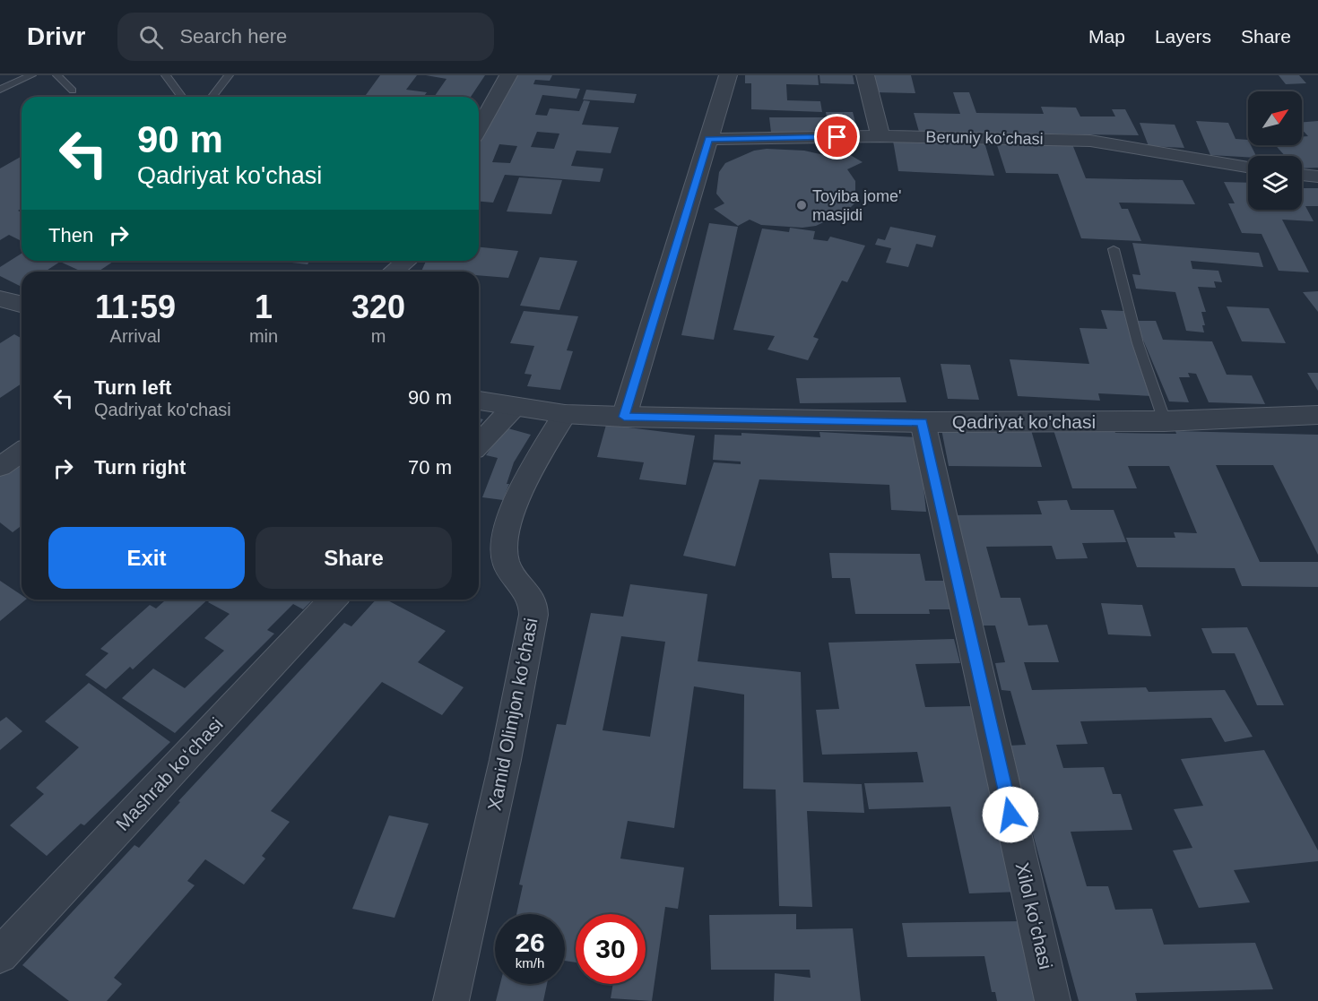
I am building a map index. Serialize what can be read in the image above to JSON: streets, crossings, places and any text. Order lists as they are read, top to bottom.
{
  "streets": {
    "street": [
      "Beruniy koʻchasi",
      "Qadriyat ko'chasi",
      "Xamid Olimjon koʻchasi",
      "Mashrab koʻchasi",
      "Xilol koʻchasi"
    ]
  },
  "crossings": [
    ["Qadriyat ko'chasi", "Xamid Olimjon koʻchasi"],
    ["Qadriyat ko'chasi", "Xilol koʻchasi"]
  ],
  "places": ["Toyiba jome' masjidi"],
  "north": "top right",
  "page": {
    "header": "Drivr",
    "search": "Search here",
    "nav": ["Map", "Layers", "Share"],
    "turn": ["90 m", "Qadriyat ko'chasi"],
    "then": "Then",
    "eta": [
      "11:59",
      "Arrival",
      "1",
      "min",
      "320",
      "m"
    ],
    "list": [
      {
        "name": "Turn left",
        "note": "Qadriyat ko'chasi",
        "value": "90 m"
      },
      {
        "name": "Turn right",
        "value": "70 m"
      }
    ],
    "buttons": ["Exit", "Share"],
    "speed": "26 km/h",
    "limit": "30"
  }
}
